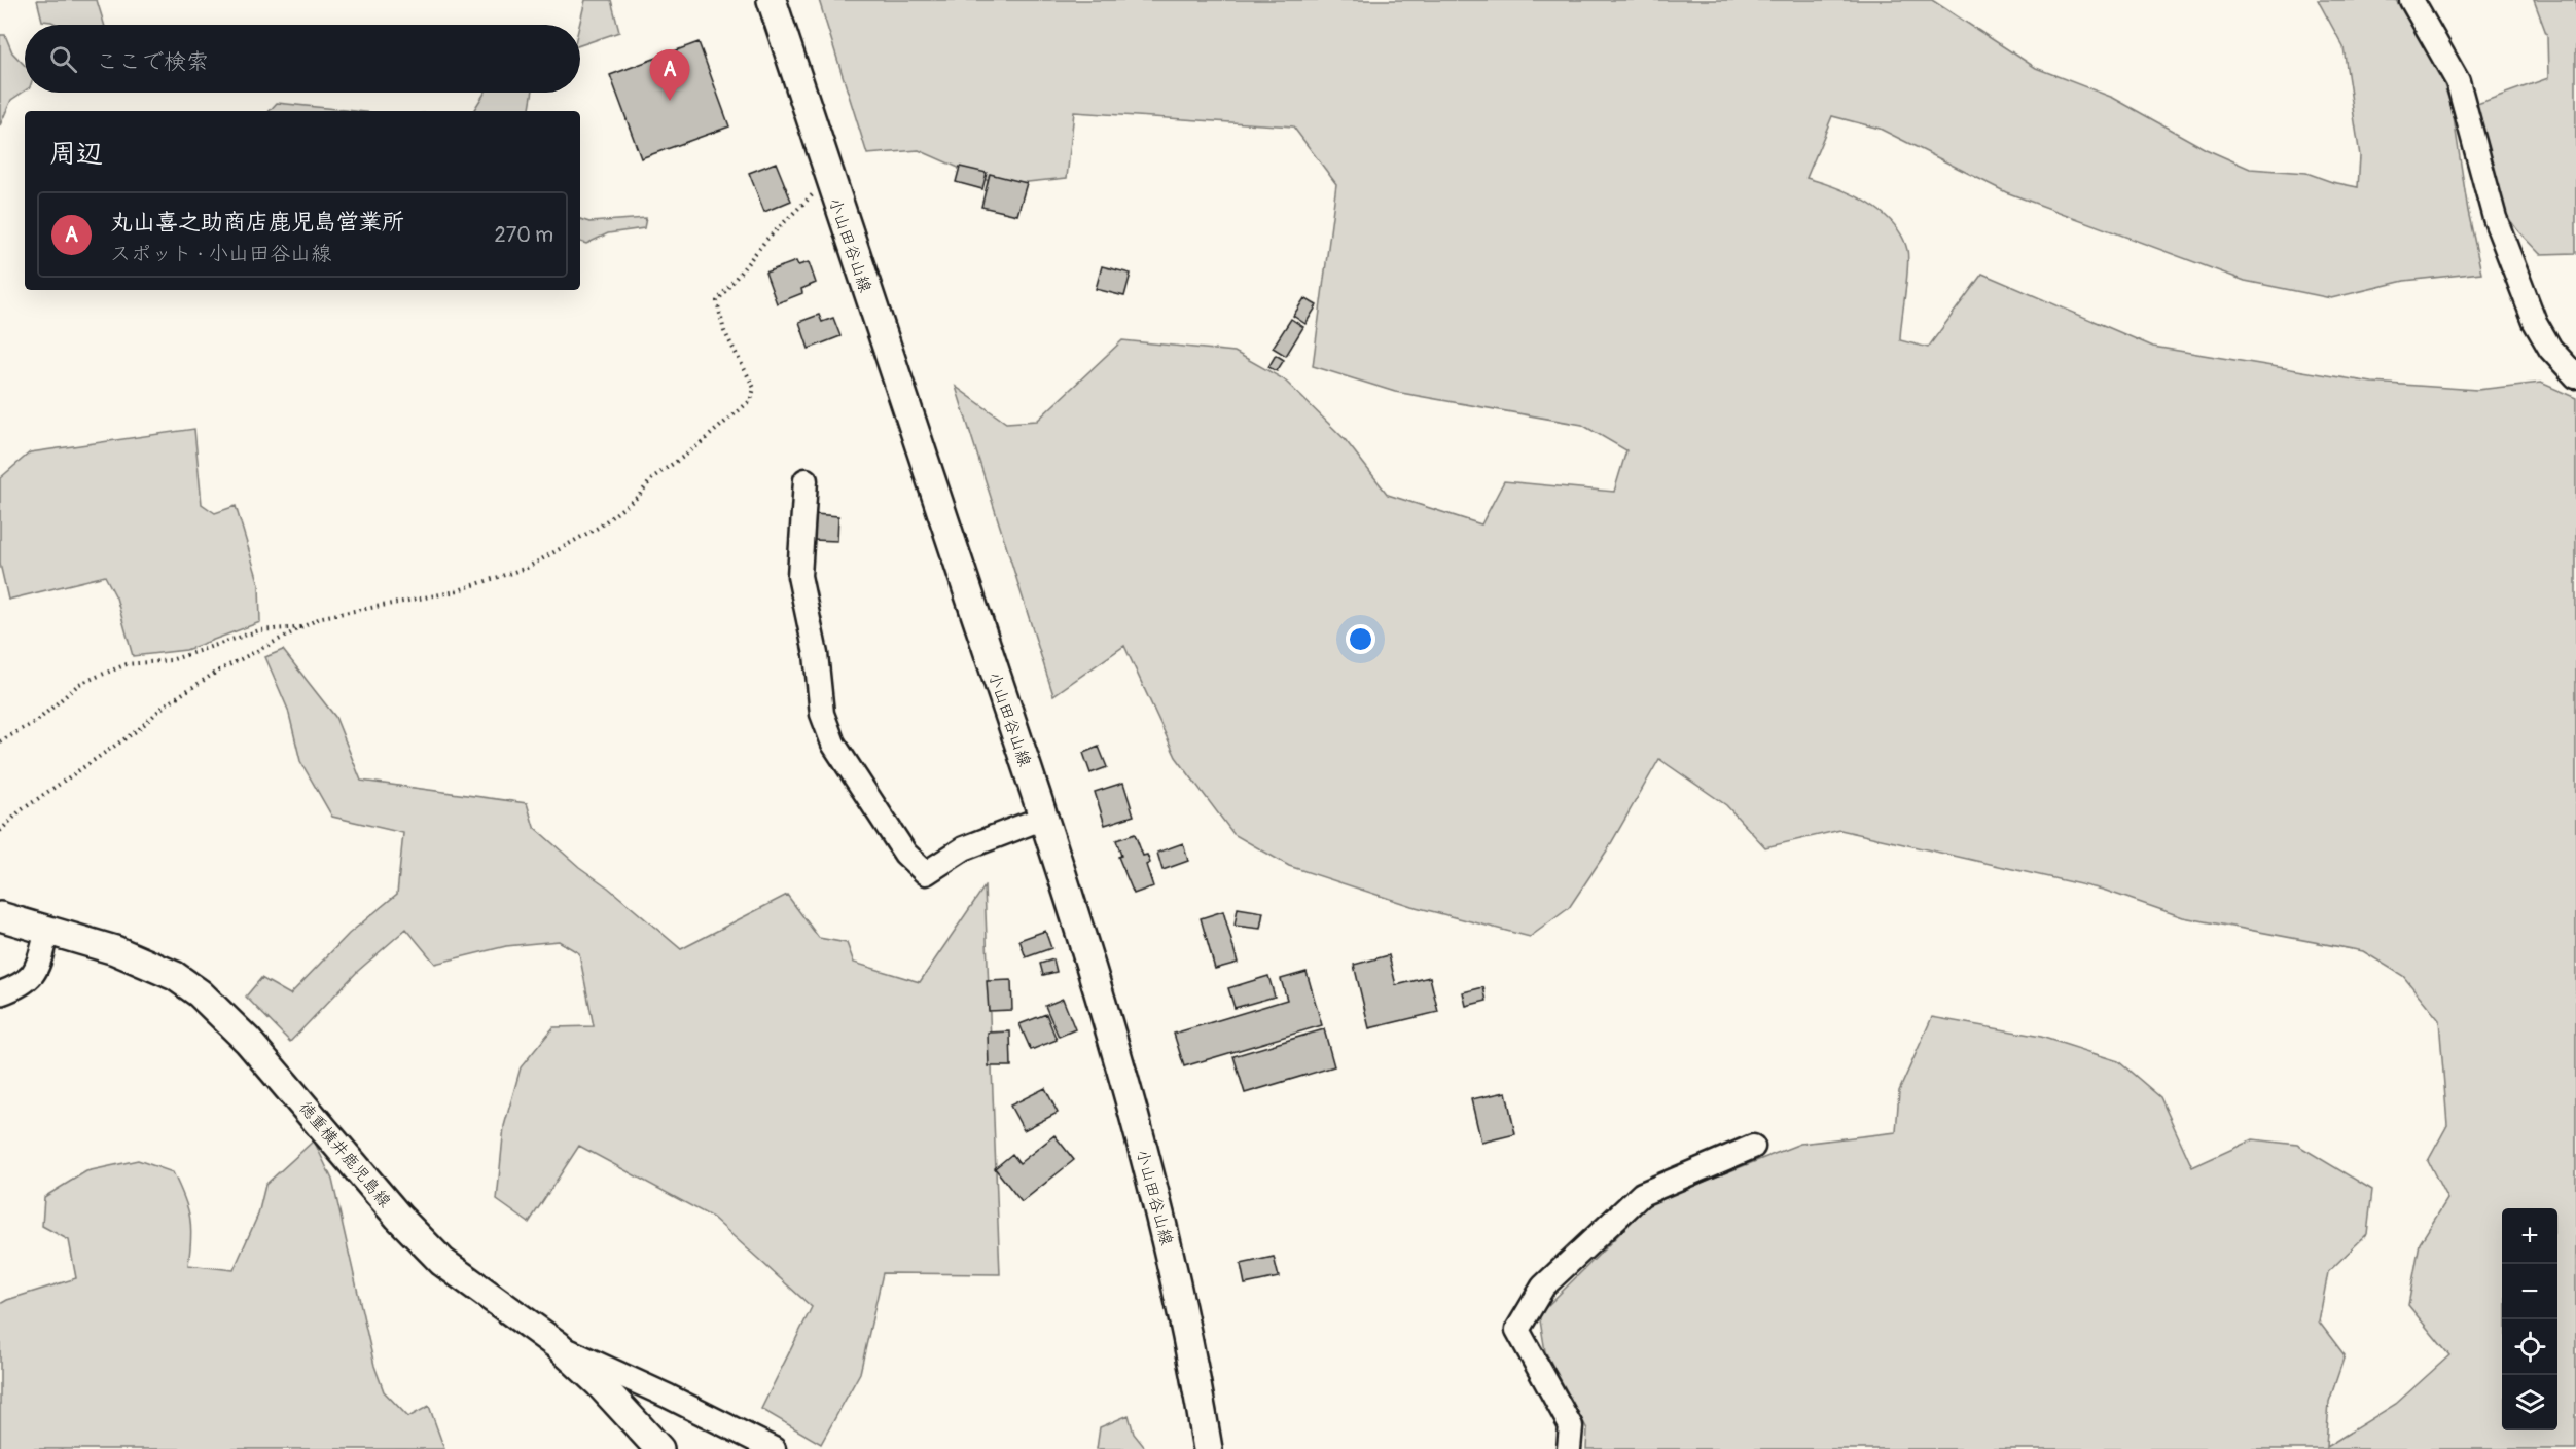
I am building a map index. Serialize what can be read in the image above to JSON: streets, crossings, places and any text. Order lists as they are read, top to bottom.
{
  "streets": {
    "main road": ["小山田谷山線", "徳重横井鹿児島線"]
  },
  "page": {
    "search": "ここで検索",
    "pins": "A",
    "heading": "周辺",
    "list": [
      {
        "mark": "A",
        "name": "丸山喜之助商店鹿児島営業所",
        "note": "スポット · 小山田谷山線",
        "value": "270 m"
      }
    ],
    "map_buttons": ["+", "−"]
  }
}
